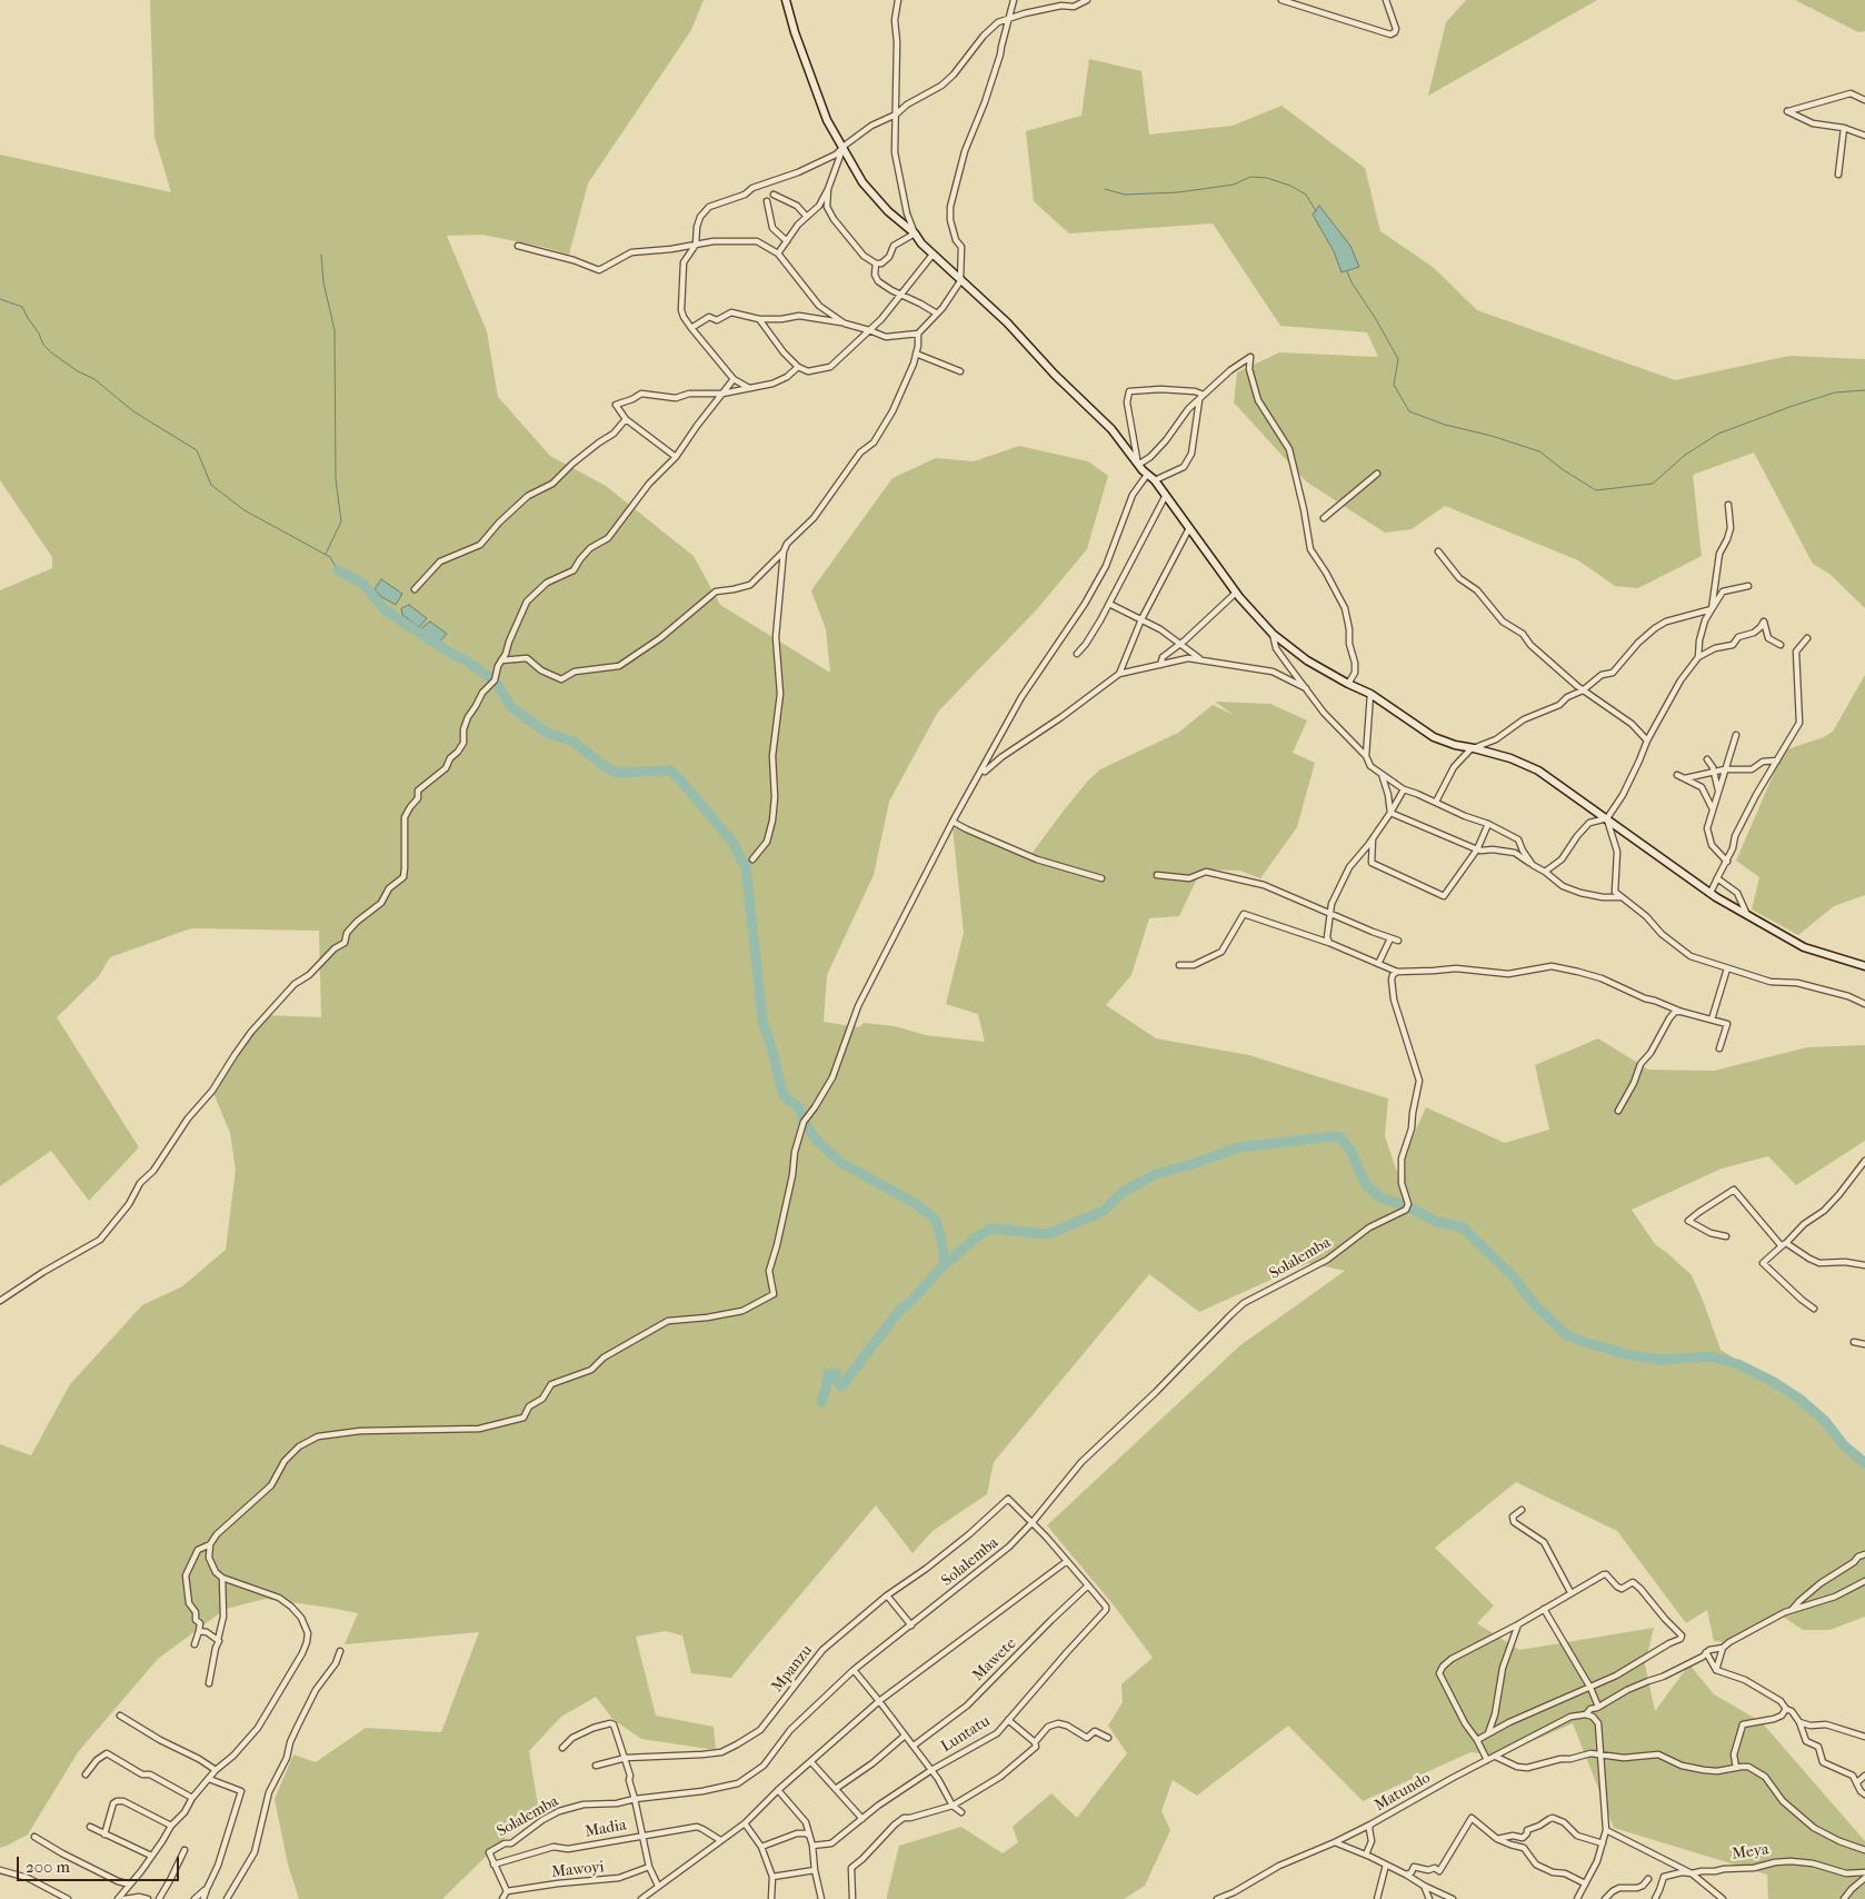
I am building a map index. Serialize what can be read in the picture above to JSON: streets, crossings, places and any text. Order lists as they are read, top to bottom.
{
  "streets": {
    "street": [
      "Solalemba",
      "Mawete",
      "Mpanzu",
      "Luntatu",
      "Matundo",
      "Madia",
      "Meya",
      "Mawoyi"
    ]
  },
  "crossings": [
    ["Solalemba", "Mpanzu"],
    ["Solalemba", "Madia"],
    ["Mawete", "Luntatu"]
  ],
  "scale_bar": "200 m"
}
